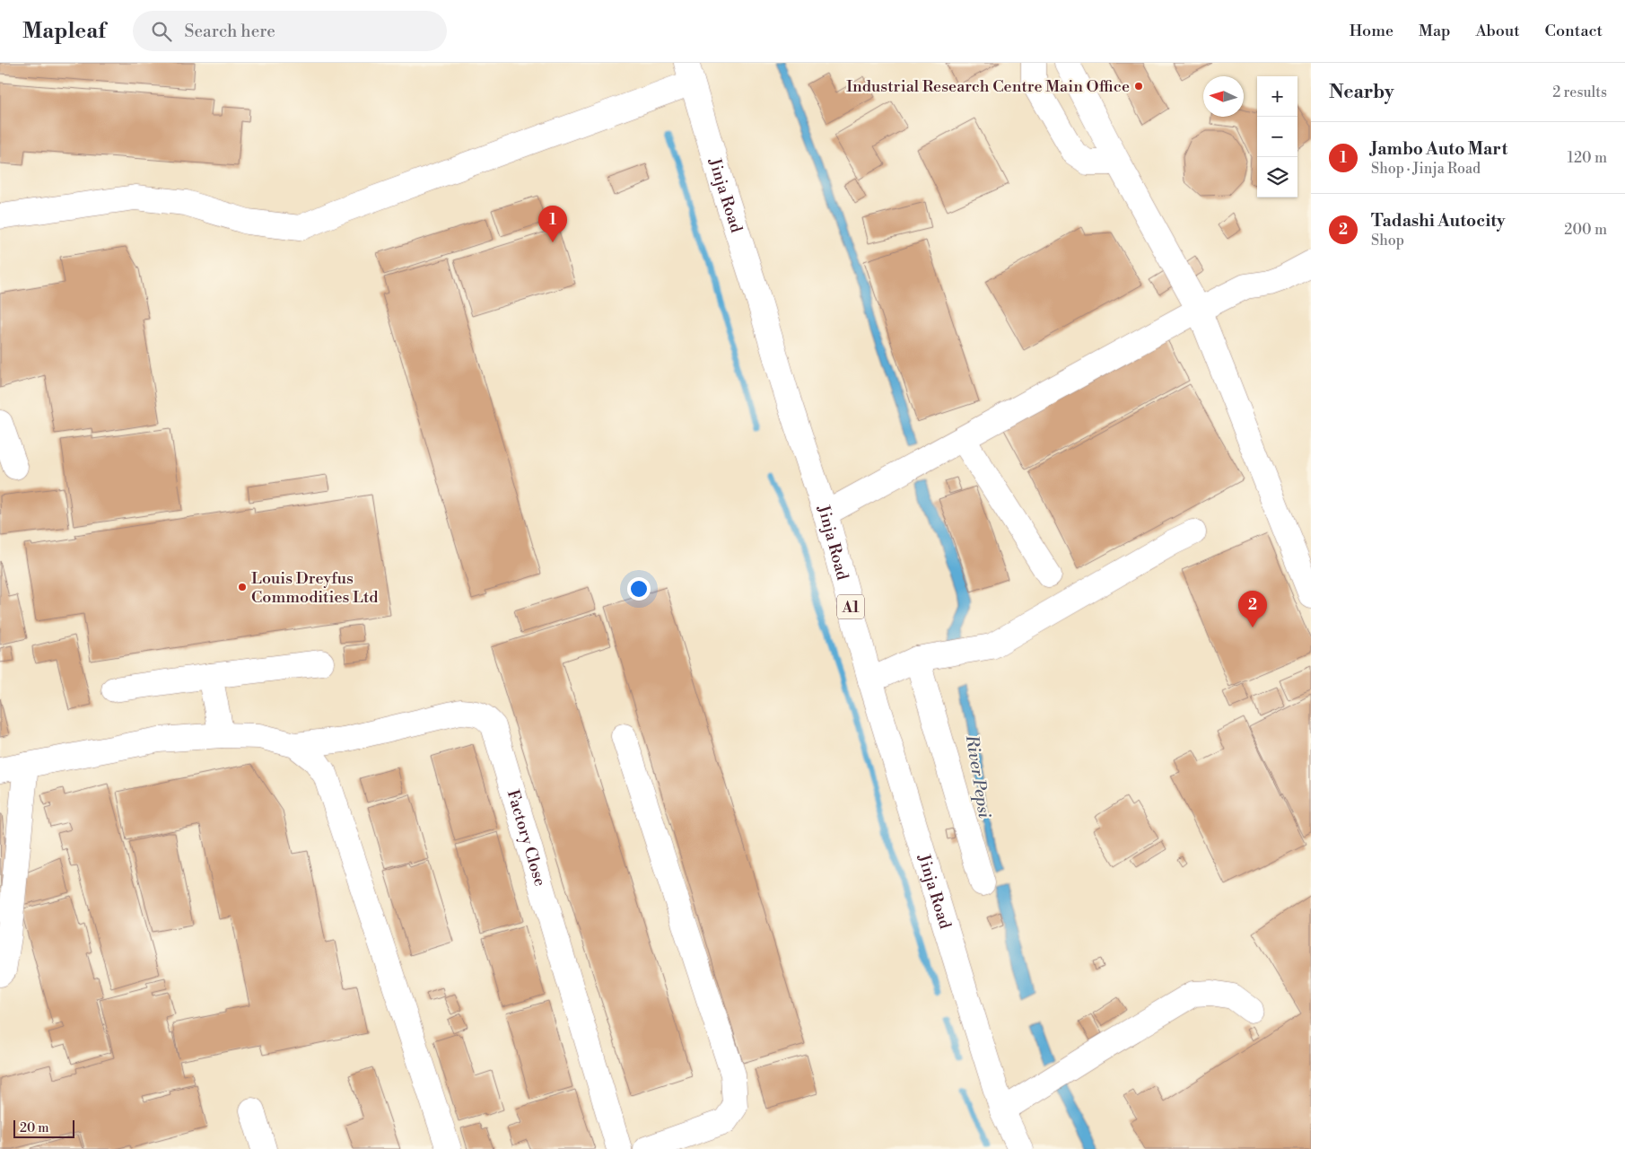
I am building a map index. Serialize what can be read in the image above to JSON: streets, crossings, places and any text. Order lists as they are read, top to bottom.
{
  "streets": {
    "main road": ["Jinja Road", "A1", "Factory Close"]
  },
  "water": ["River Pepsi"],
  "places": ["Industrial Research Centre Main Office", "Louis Dreyfus Commodities Ltd"],
  "scale_bar": "20 m",
  "north": "left",
  "page": {
    "header": "Mapleaf",
    "search": "Search here",
    "nav": [
      "Home",
      "Map",
      "About",
      "Contact"
    ],
    "heading": ["Nearby", "2 results"],
    "map_buttons": ["+", "−"],
    "list": [
      {
        "mark": "1",
        "name": "Jambo Auto Mart",
        "note": "Shop · Jinja Road",
        "value": "120 m"
      },
      {
        "mark": "2",
        "name": "Tadashi Autocity",
        "note": "Shop",
        "value": "200 m"
      }
    ],
    "pins": ["1", "2"],
    "scale": "20 m"
  }
}
